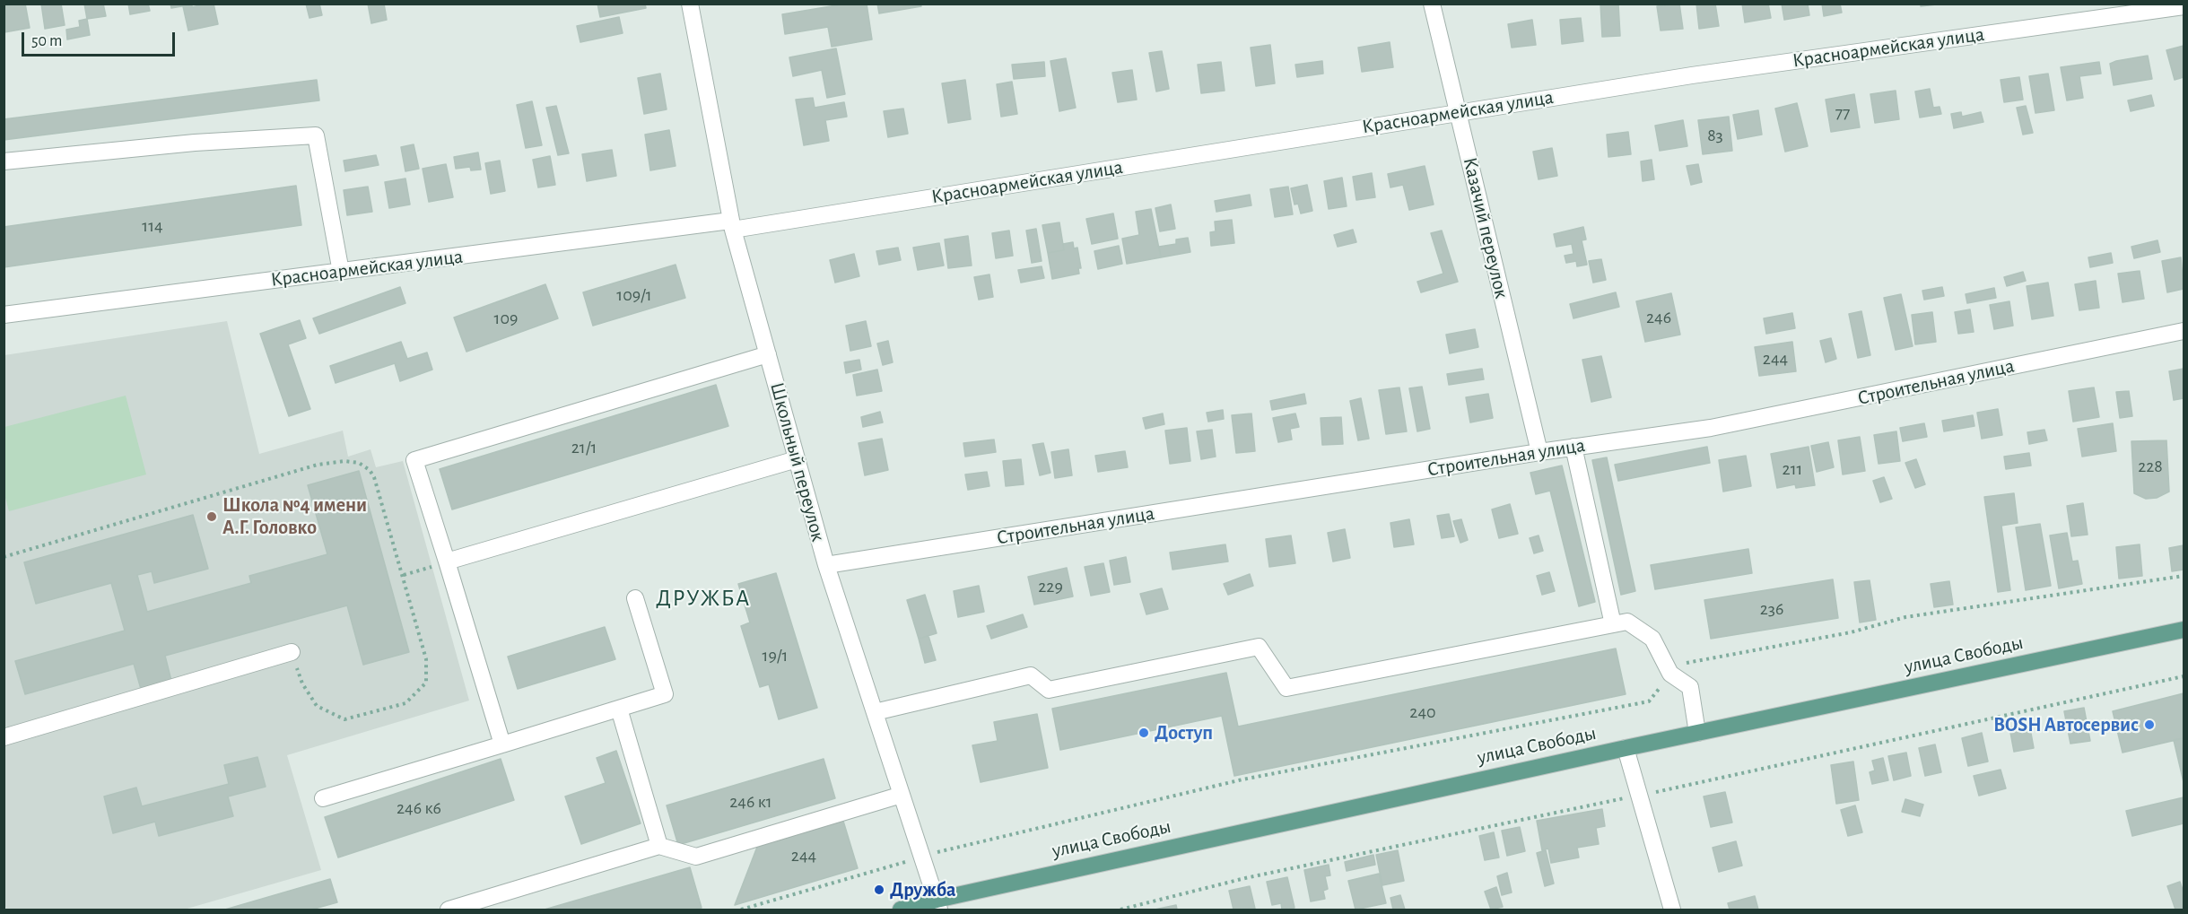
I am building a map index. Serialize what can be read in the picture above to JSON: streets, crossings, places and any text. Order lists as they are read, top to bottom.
{
  "streets": {
    "main road": ["улица Свободы"],
    "street": [
      "Красноармейская улица",
      "Казачий переулок",
      "Строительная улица",
      "Школьный переулок"
    ]
  },
  "crossings": [
    ["Красноармейская улица", "Казачий переулок"],
    ["Красноармейская улица", "Школьный переулок"],
    ["Казачий переулок", "Строительная улица"],
    ["Строительная улица", "Школьный переулок"],
    ["Школьный переулок", "улица Свободы"]
  ],
  "districts": ["ДРУЖБА"],
  "places": [
    "Школа №4 имени А.Г. Головко",
    "BOSH Автосервис",
    "Доступ",
    "Дружба"
  ],
  "house_numbers": [
    "77",
    "83",
    "114",
    "109/1",
    "246",
    "109",
    "244",
    "21/1",
    "228",
    "211",
    "229",
    "236",
    "19/1",
    "240",
    "246 к1",
    "246 к6",
    "244"
  ],
  "scale_bar": "50 m"
}
